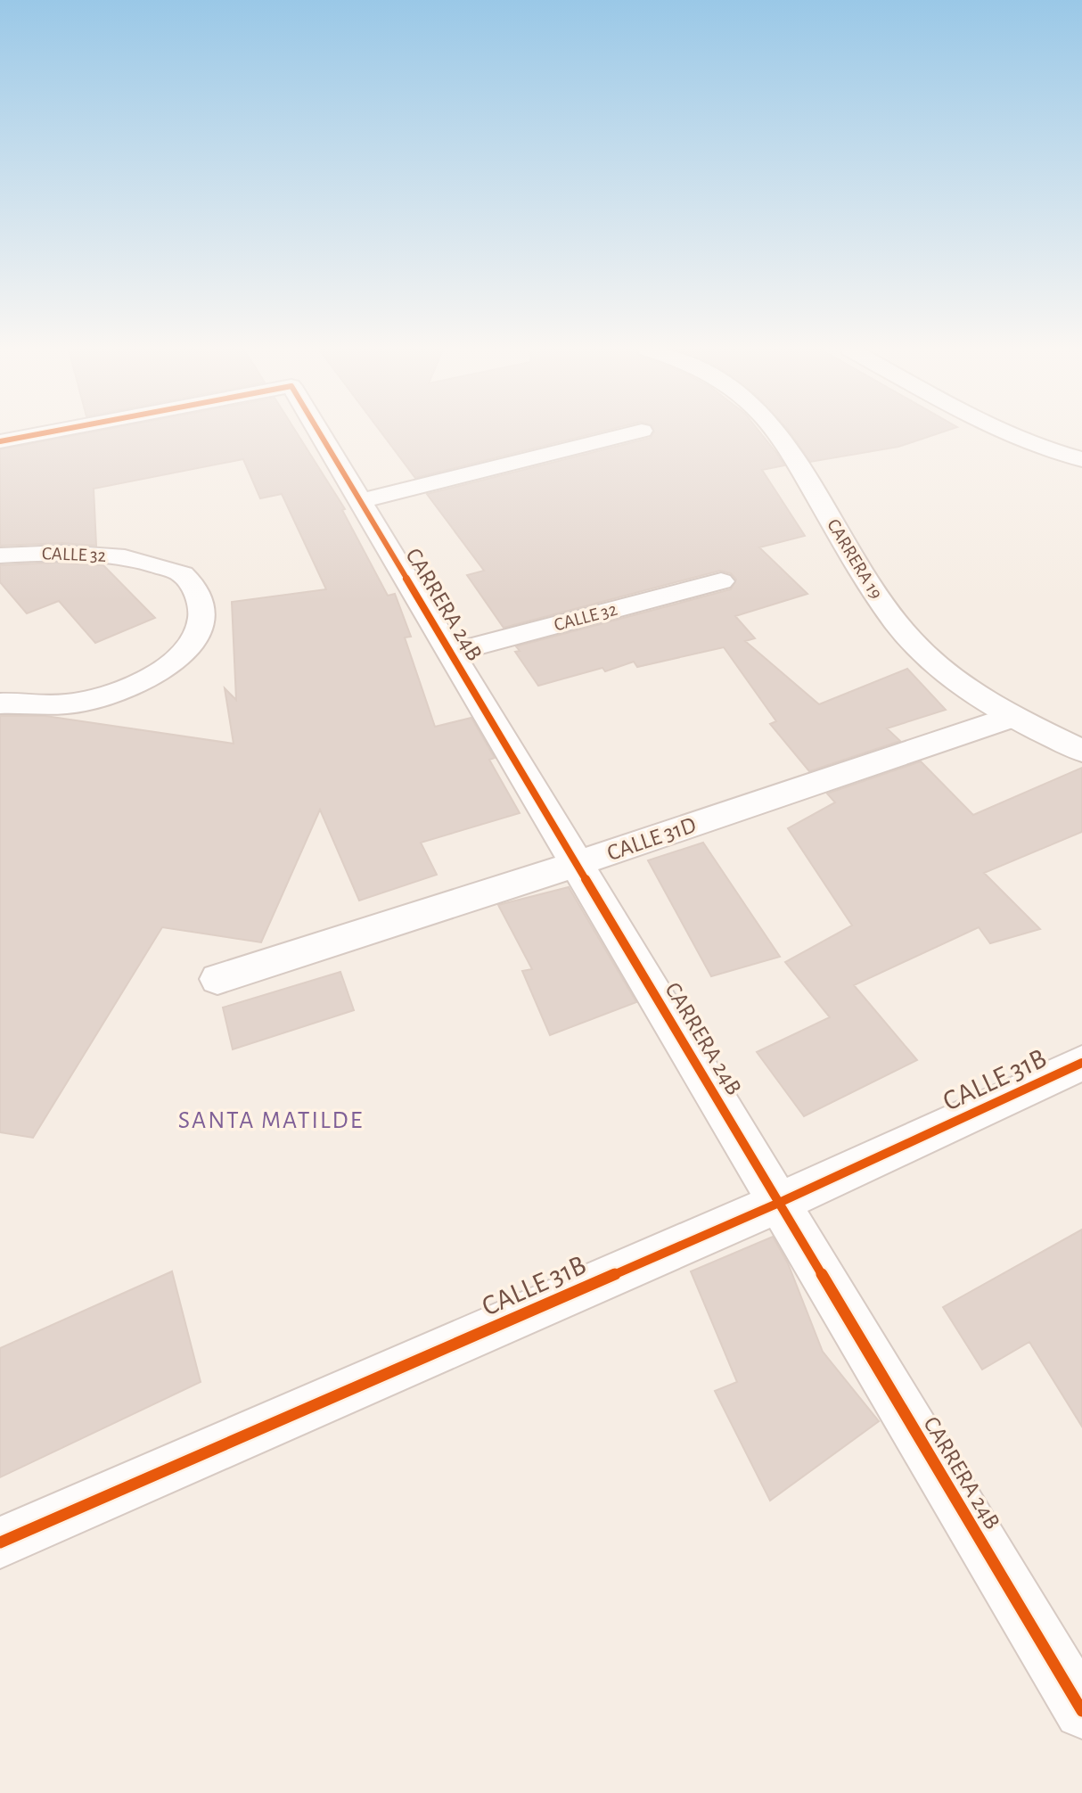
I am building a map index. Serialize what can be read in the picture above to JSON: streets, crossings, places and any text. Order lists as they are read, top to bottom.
{
  "streets": {
    "street": [
      "CALLE 32",
      "CARRERA 19",
      "CARRERA 24B",
      "CALLE 31D",
      "CALLE 31B"
    ]
  },
  "crossings": [
    ["CALLE 32", "CARRERA 24B"],
    ["CARRERA 19", "CALLE 31D"],
    ["CARRERA 24B", "CALLE 31D"],
    ["CARRERA 24B", "CALLE 31B"]
  ],
  "districts": ["SANTA MATILDE"]
}
